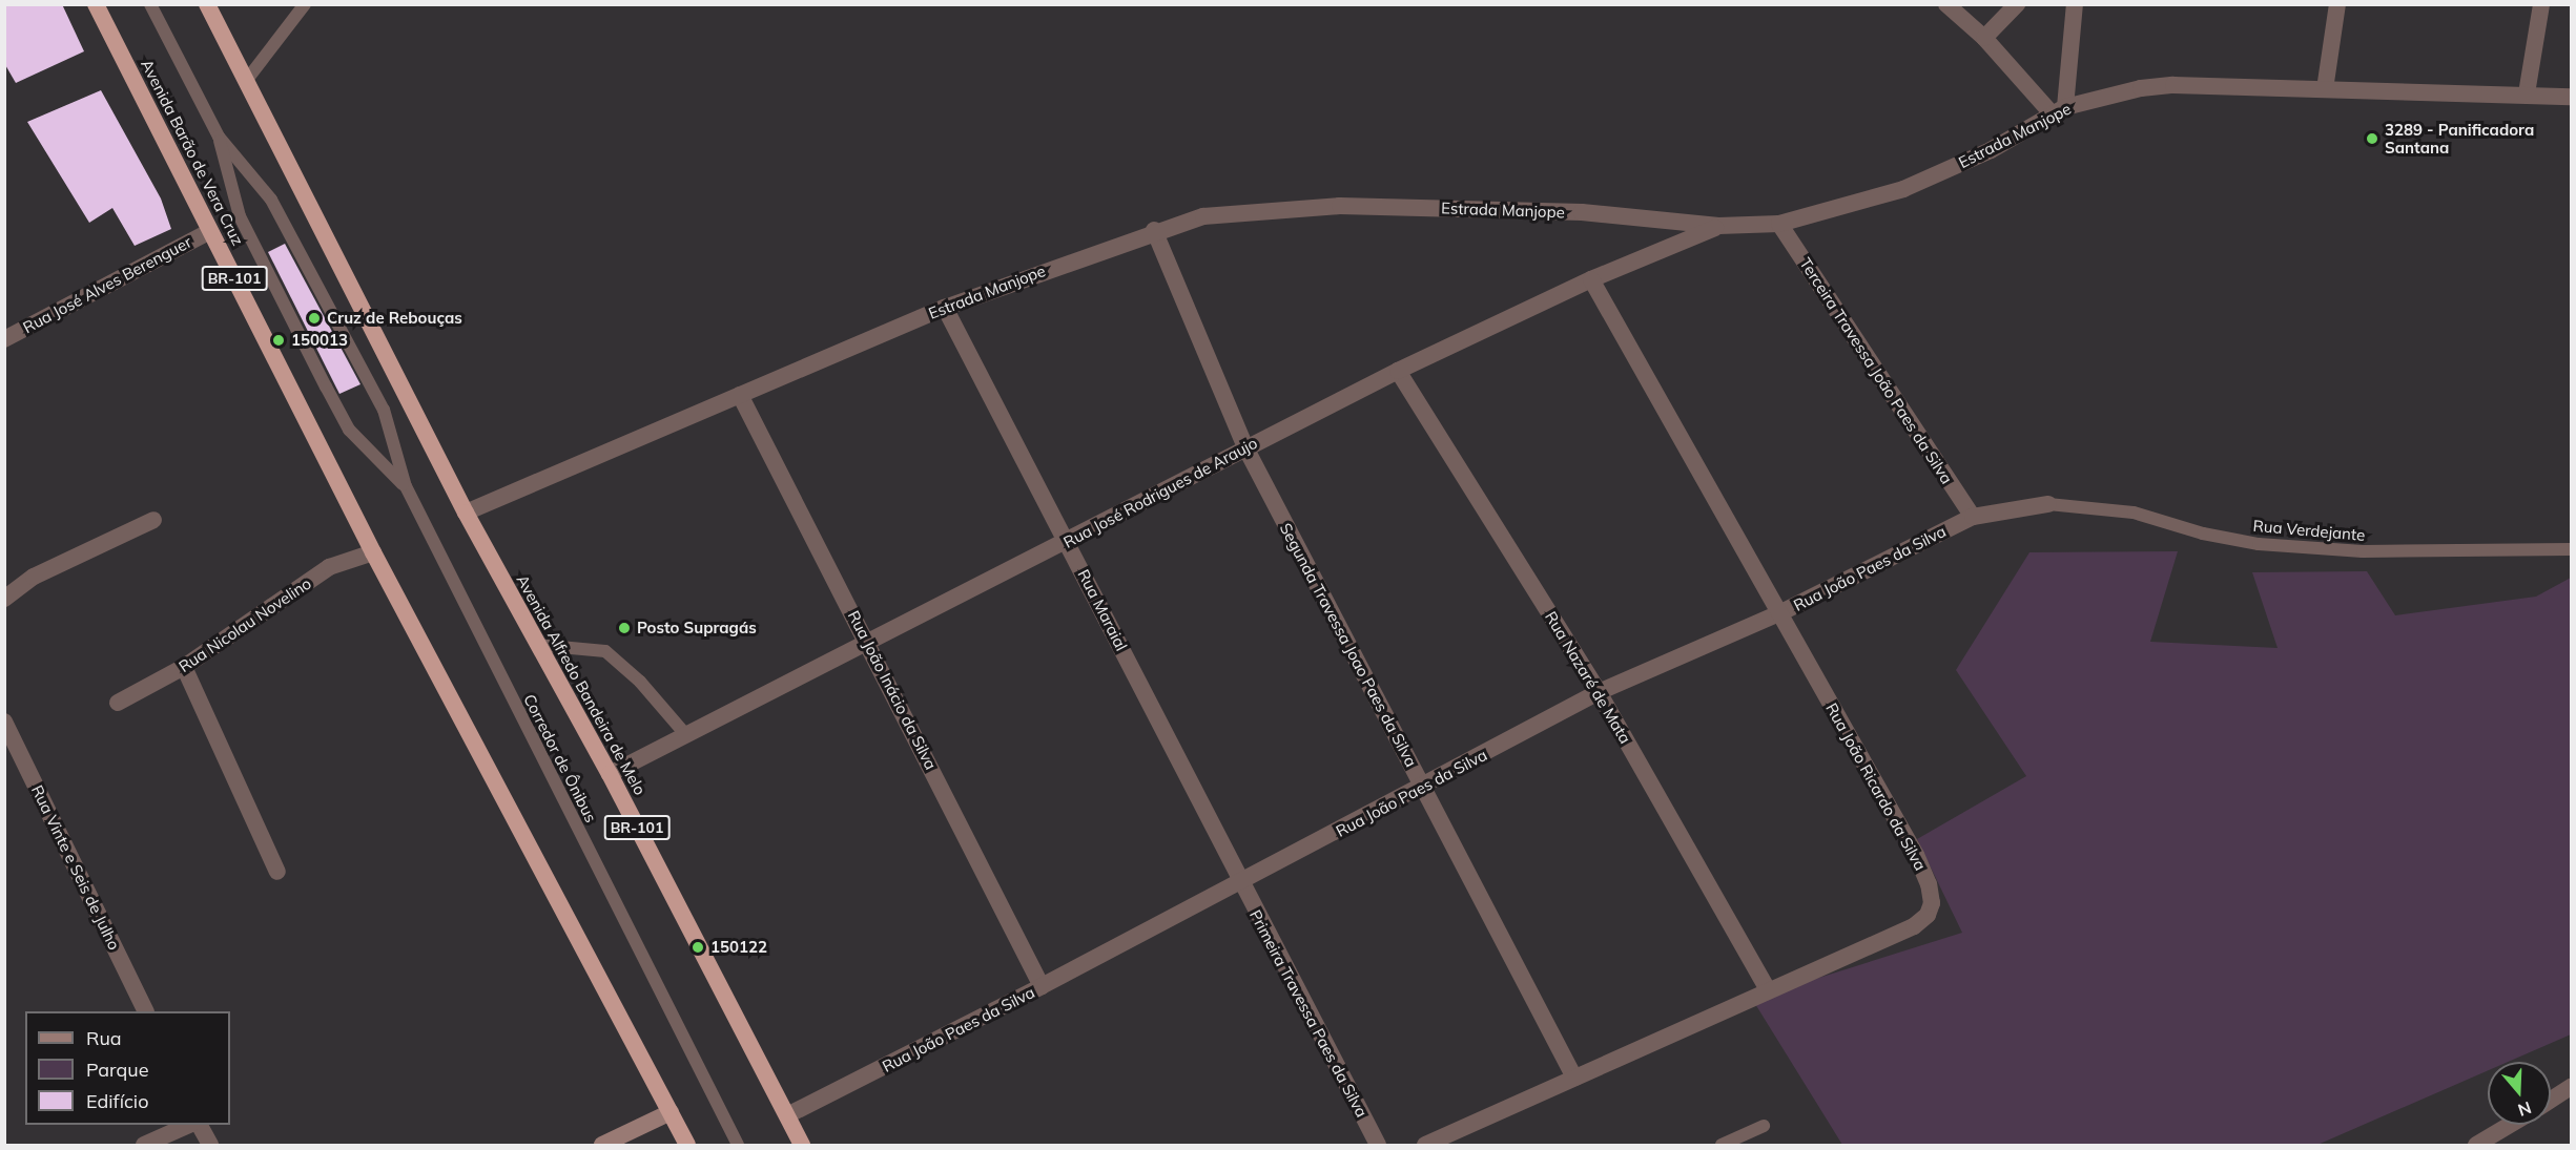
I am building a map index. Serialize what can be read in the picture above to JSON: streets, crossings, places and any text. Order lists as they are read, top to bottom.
{
  "streets": {
    "highway": ["Avenida Barão de Vera Cruz", "BR-101", "Avenida Alfredo Bandeira de Melo"],
    "street": [
      "Estrada Manjope",
      "Rua José Alves Berenguer",
      "Terceira Travessa João Paes da Silva",
      "Rua José Rodrigues de Araujo",
      "Rua João Paes da Silva",
      "Rua Maraial",
      "Rua Nicolau Novelino",
      "Segunda Travessa Joao Paes da Silva",
      "Rua Nazaré de Mata",
      "Rua João Inácio da Silva",
      "Rua João Ricardo da Silva",
      "Rua Vinte e Seis de Julho",
      "Primeira Travessa Paes da Silva"
    ],
    "lane": ["Rua Verdejante", "Corredor de Ônibus"]
  },
  "crossings": [
    ["Estrada Manjope", "BR-101"],
    ["Estrada Manjope", "Terceira Travessa João Paes da Silva"],
    ["Estrada Manjope", "Rua José Rodrigues de Araujo"],
    ["Estrada Manjope", "Rua Maraial"],
    ["Estrada Manjope", "Segunda Travessa Joao Paes da Silva"],
    ["Estrada Manjope", "Avenida Alfredo Bandeira de Melo"],
    ["Estrada Manjope", "Rua João Inácio da Silva"],
    ["Avenida Barão de Vera Cruz", "BR-101"],
    ["Avenida Barão de Vera Cruz", "Rua José Alves Berenguer"],
    ["Avenida Barão de Vera Cruz", "Rua Nicolau Novelino"],
    ["BR-101", "Rua Nicolau Novelino"],
    ["BR-101", "Avenida Alfredo Bandeira de Melo"],
    ["Terceira Travessa João Paes da Silva", "Rua João Paes da Silva"],
    ["Rua José Rodrigues de Araujo", "Rua Maraial"],
    ["Rua José Rodrigues de Araujo", "Segunda Travessa Joao Paes da Silva"],
    ["Rua José Rodrigues de Araujo", "Rua Nazaré de Mata"],
    ["Rua José Rodrigues de Araujo", "Avenida Alfredo Bandeira de Melo"],
    ["Rua José Rodrigues de Araujo", "Rua João Inácio da Silva"],
    ["Rua José Rodrigues de Araujo", "Rua João Ricardo da Silva"],
    ["Rua Verdejante", "Rua João Paes da Silva"],
    ["Rua João Paes da Silva", "Rua Maraial"],
    ["Rua João Paes da Silva", "Segunda Travessa Joao Paes da Silva"],
    ["Rua João Paes da Silva", "Rua Nazaré de Mata"],
    ["Rua João Paes da Silva", "Avenida Alfredo Bandeira de Melo"],
    ["Rua João Paes da Silva", "Rua João Inácio da Silva"],
    ["Rua João Paes da Silva", "Rua João Ricardo da Silva"],
    ["Rua João Paes da Silva", "Primeira Travessa Paes da Silva"],
    ["Rua Maraial", "Primeira Travessa Paes da Silva"],
    ["Segunda Travessa Joao Paes da Silva", "Rua João Ricardo da Silva"],
    ["Rua Nazaré de Mata", "Rua João Ricardo da Silva"]
  ],
  "places": [
    "3289 - Panificadora Santana",
    "Cruz de Rebouças",
    "150013",
    "Posto Supragás",
    "150122"
  ],
  "legend": ["Rua", "Parque", "Edifício"],
  "north": "bottom"
}
